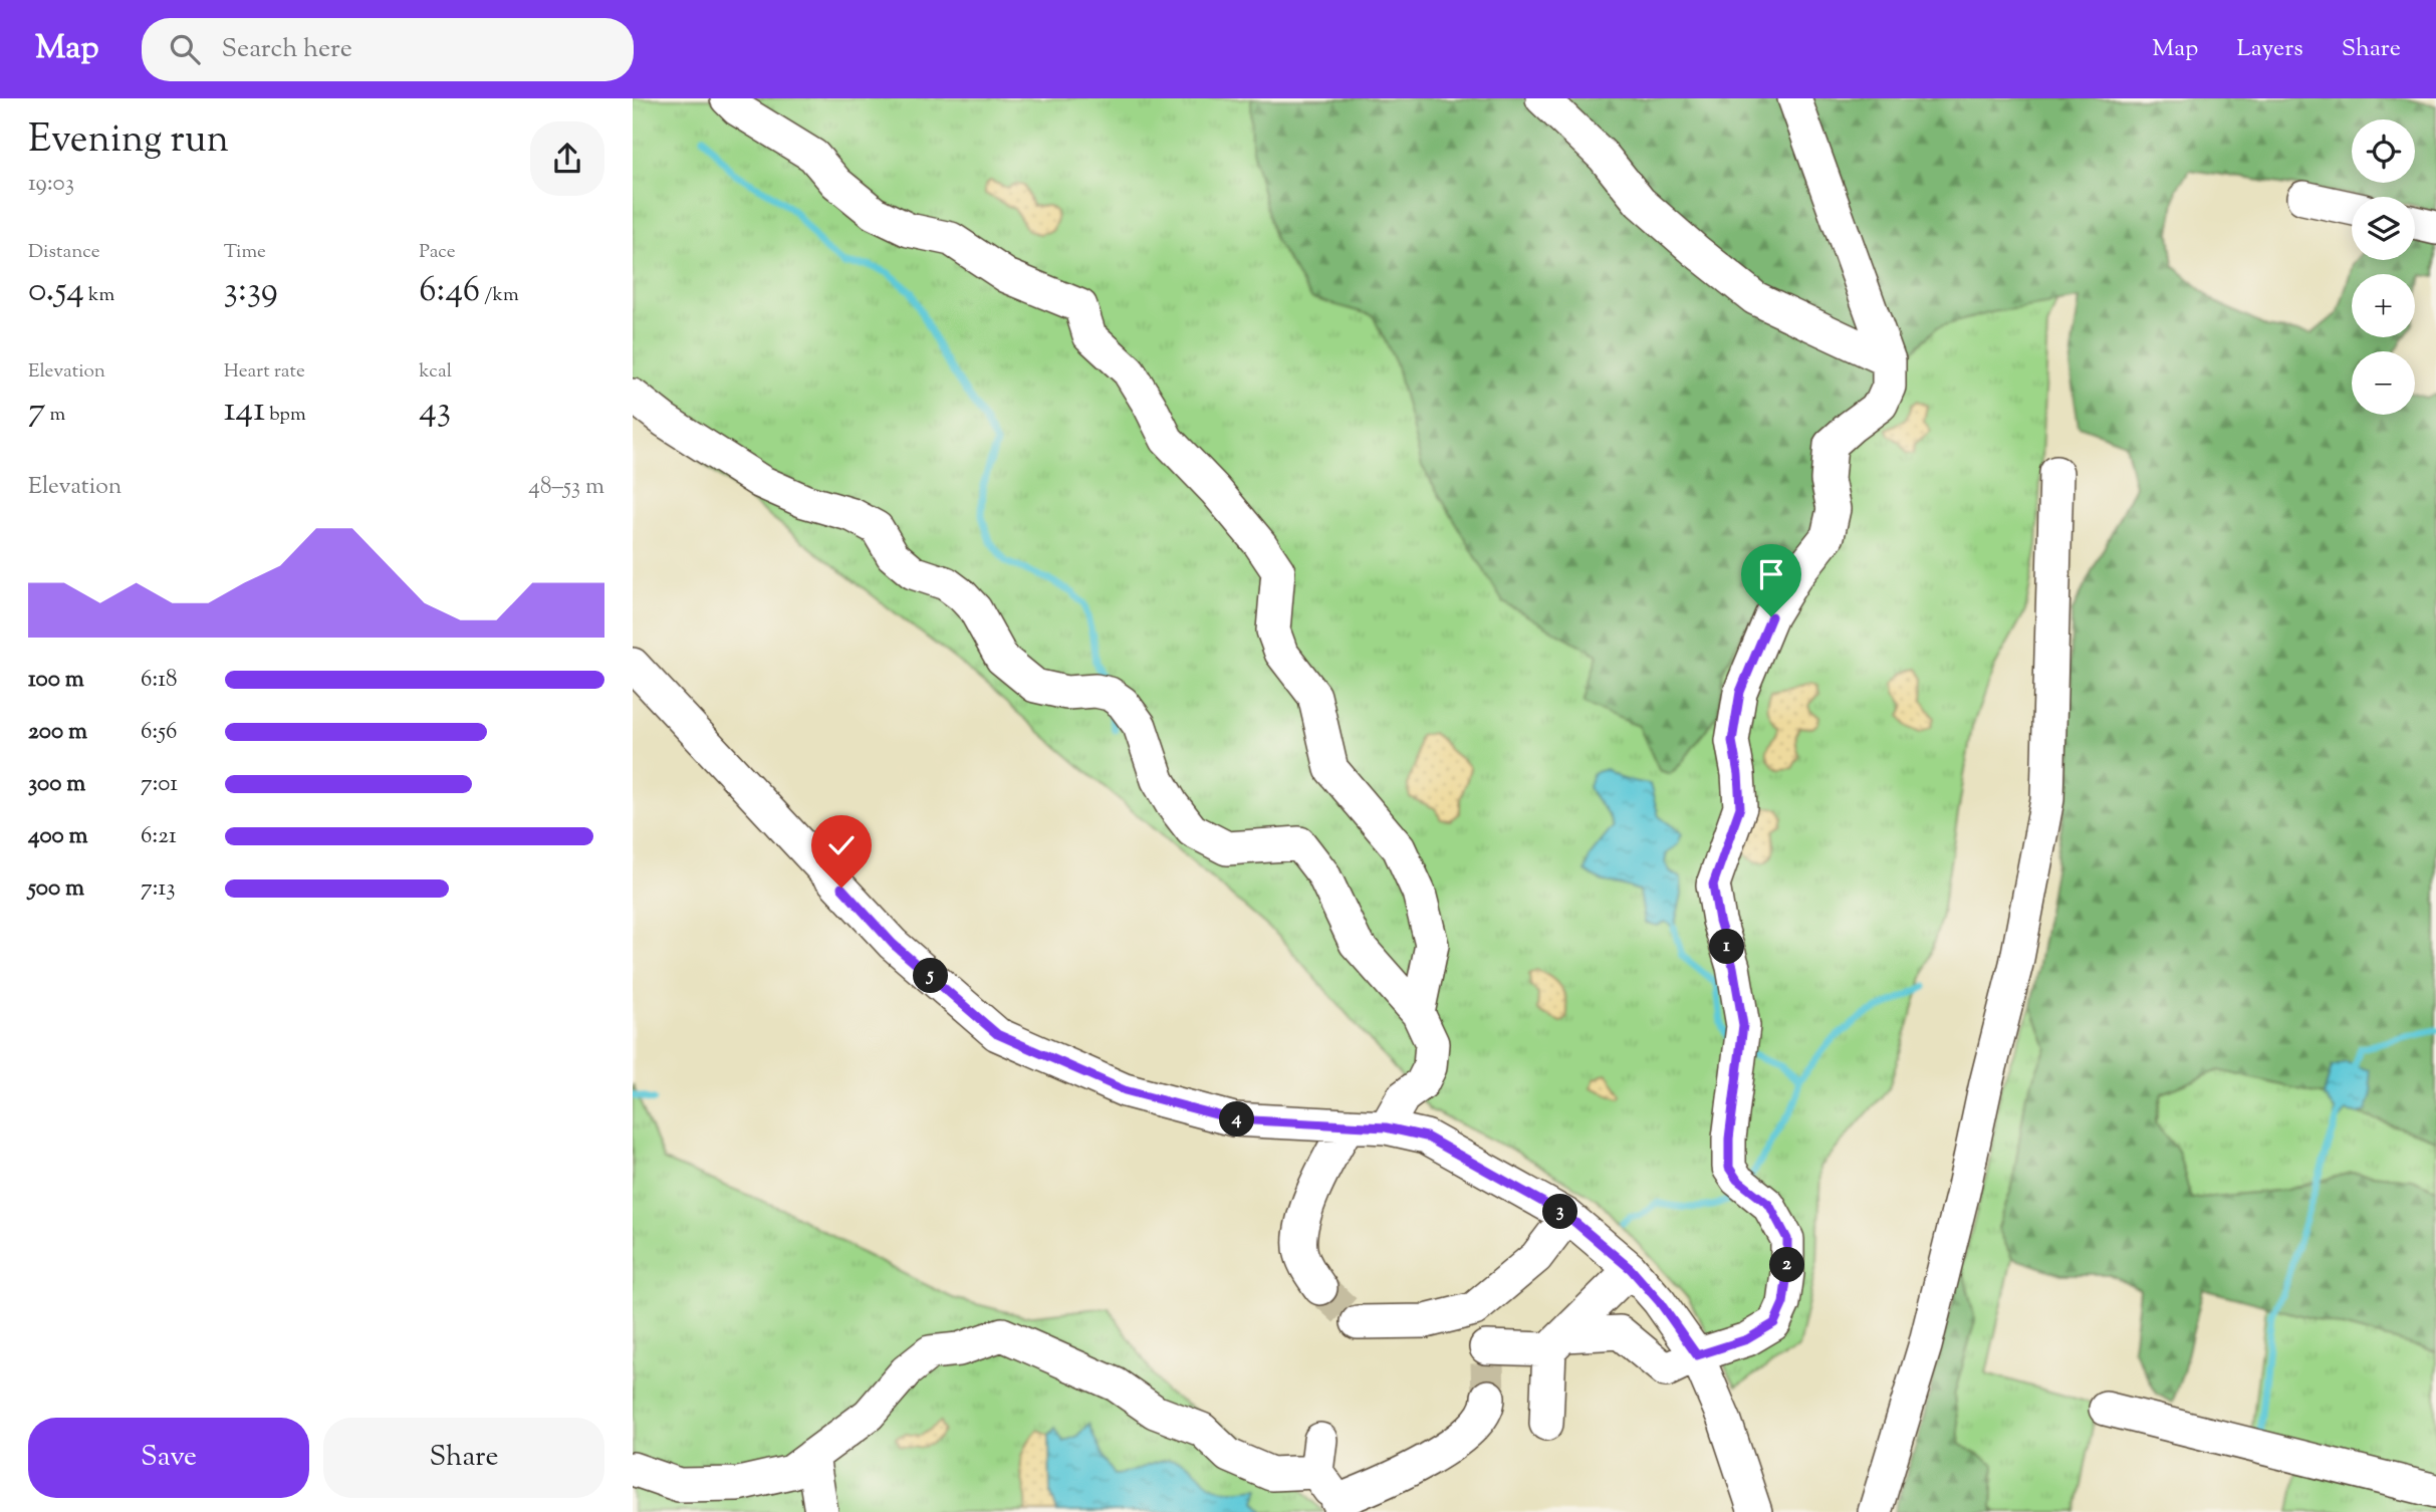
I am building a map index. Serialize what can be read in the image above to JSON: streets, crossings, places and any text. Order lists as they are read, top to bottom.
{
  "page": {
    "header": "Map",
    "search": "Search here",
    "nav": ["Map", "Layers", "Share"],
    "heading": ["Evening run", "19:03"],
    "map_buttons": ["+", "−"],
    "stats": [
      ["Distance", "0.54 km"],
      ["Time", "3:39"],
      ["Pace", "6:46 /km"],
      ["Elevation", "7 m"],
      ["Heart rate", "141 bpm"],
      ["kcal", "43"]
    ],
    "chart": ["Elevation", "48–53 m"],
    "list": [
      {
        "name": "100 m",
        "note": "6:18"
      },
      {
        "name": "200 m",
        "note": "6:56"
      },
      {
        "name": "300 m",
        "note": "7:01"
      },
      {
        "name": "400 m",
        "note": "6:21"
      },
      {
        "name": "500 m",
        "note": "7:13"
      }
    ],
    "pins": [
      "1",
      "5",
      "4",
      "3",
      "2"
    ],
    "buttons": ["Save", "Share"]
  }
}
